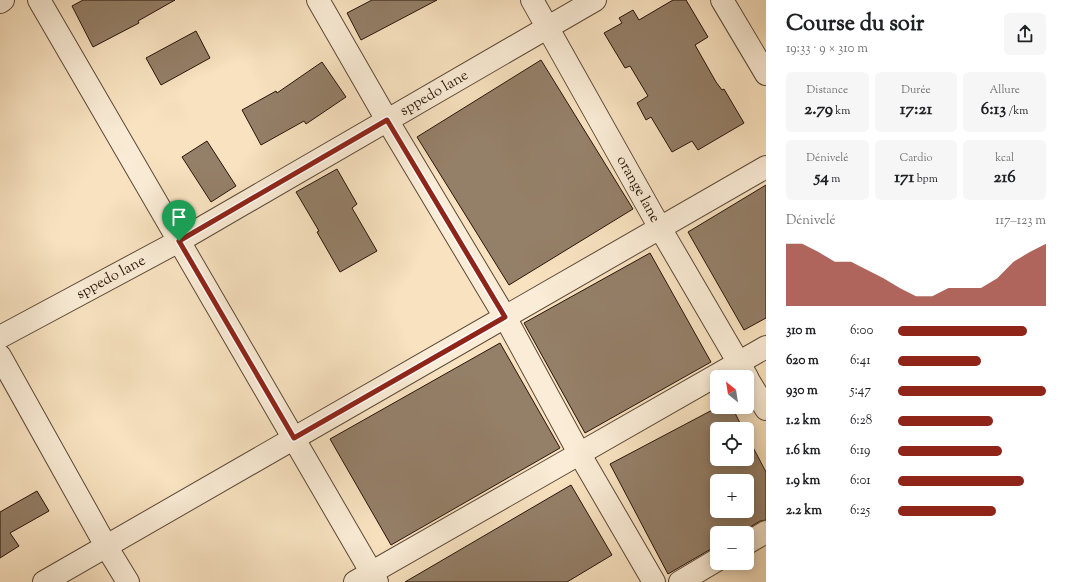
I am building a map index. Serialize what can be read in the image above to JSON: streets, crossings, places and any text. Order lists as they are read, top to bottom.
{
  "streets": {
    "street": ["sppedo lane", "orange lane"]
  },
  "crossings": [
    ["sppedo lane", "orange lane"]
  ],
  "north": "top left",
  "page": {
    "heading": ["Course du soir", "19:33 · 9 × 310 m"],
    "stats": [
      ["Distance", "2.79 km"],
      ["Durée", "17:21"],
      ["Allure", "6:13 /km"],
      ["Dénivelé", "54 m"],
      ["Cardio", "171 bpm"],
      ["kcal", "216"]
    ],
    "chart": ["Dénivelé", "117–123 m"],
    "list": [
      {
        "name": "310 m",
        "note": "6:00"
      },
      {
        "name": "620 m",
        "note": "6:41"
      },
      {
        "name": "930 m",
        "note": "5:47"
      },
      {
        "name": "1.2 km",
        "note": "6:28"
      },
      {
        "name": "1.6 km",
        "note": "6:19"
      },
      {
        "name": "1.9 km",
        "note": "6:01"
      },
      {
        "name": "2.2 km",
        "note": "6:25"
      }
    ],
    "map_buttons": ["+", "−"]
  }
}
